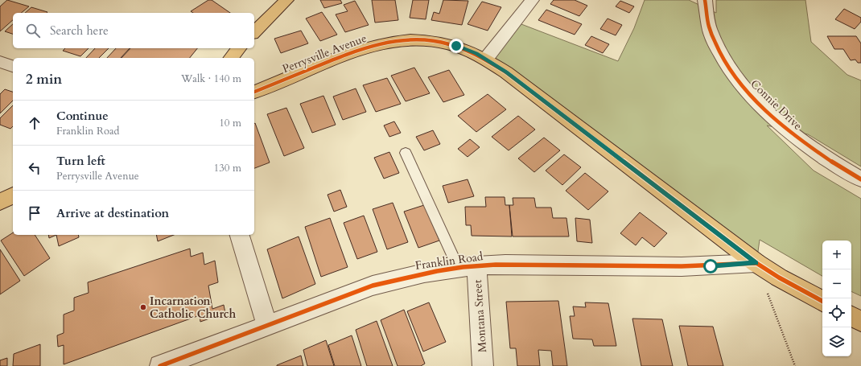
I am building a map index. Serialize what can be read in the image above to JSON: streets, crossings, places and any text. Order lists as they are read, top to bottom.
{
  "streets": {
    "main road": ["Perrysville Avenue"],
    "street": ["Connie Drive", "Franklin Road", "Montana Street"]
  },
  "crossings": [
    ["Perrysville Avenue", "Franklin Road"],
    ["Franklin Road", "Montana Street"]
  ],
  "places": ["Incarnation Catholic Church"],
  "page": {
    "search": "Search here",
    "heading": ["2 min", "Walk · 140 m"],
    "list": [
      ["Continue", "Franklin Road", "10 m"],
      ["Turn left", "Perrysville Avenue", "130 m"],
      "Arrive at destination"
    ],
    "map_buttons": ["+", "−"]
  }
}
